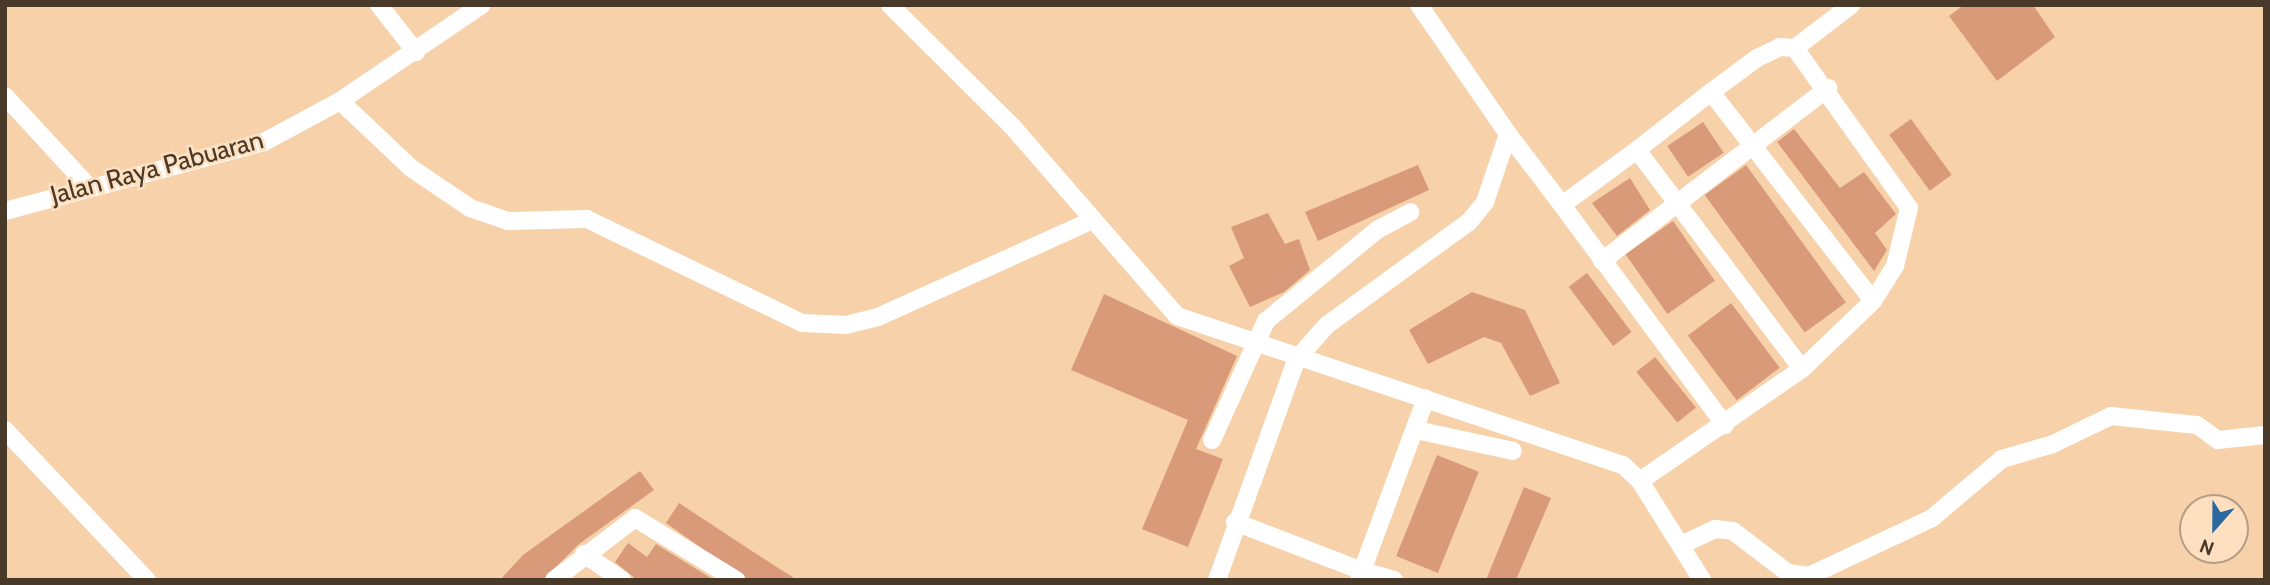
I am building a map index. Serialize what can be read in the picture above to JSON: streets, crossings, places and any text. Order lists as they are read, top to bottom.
{
  "streets": {
    "street": ["Jalan Raya Pabuaran"]
  },
  "north": "bottom"
}
